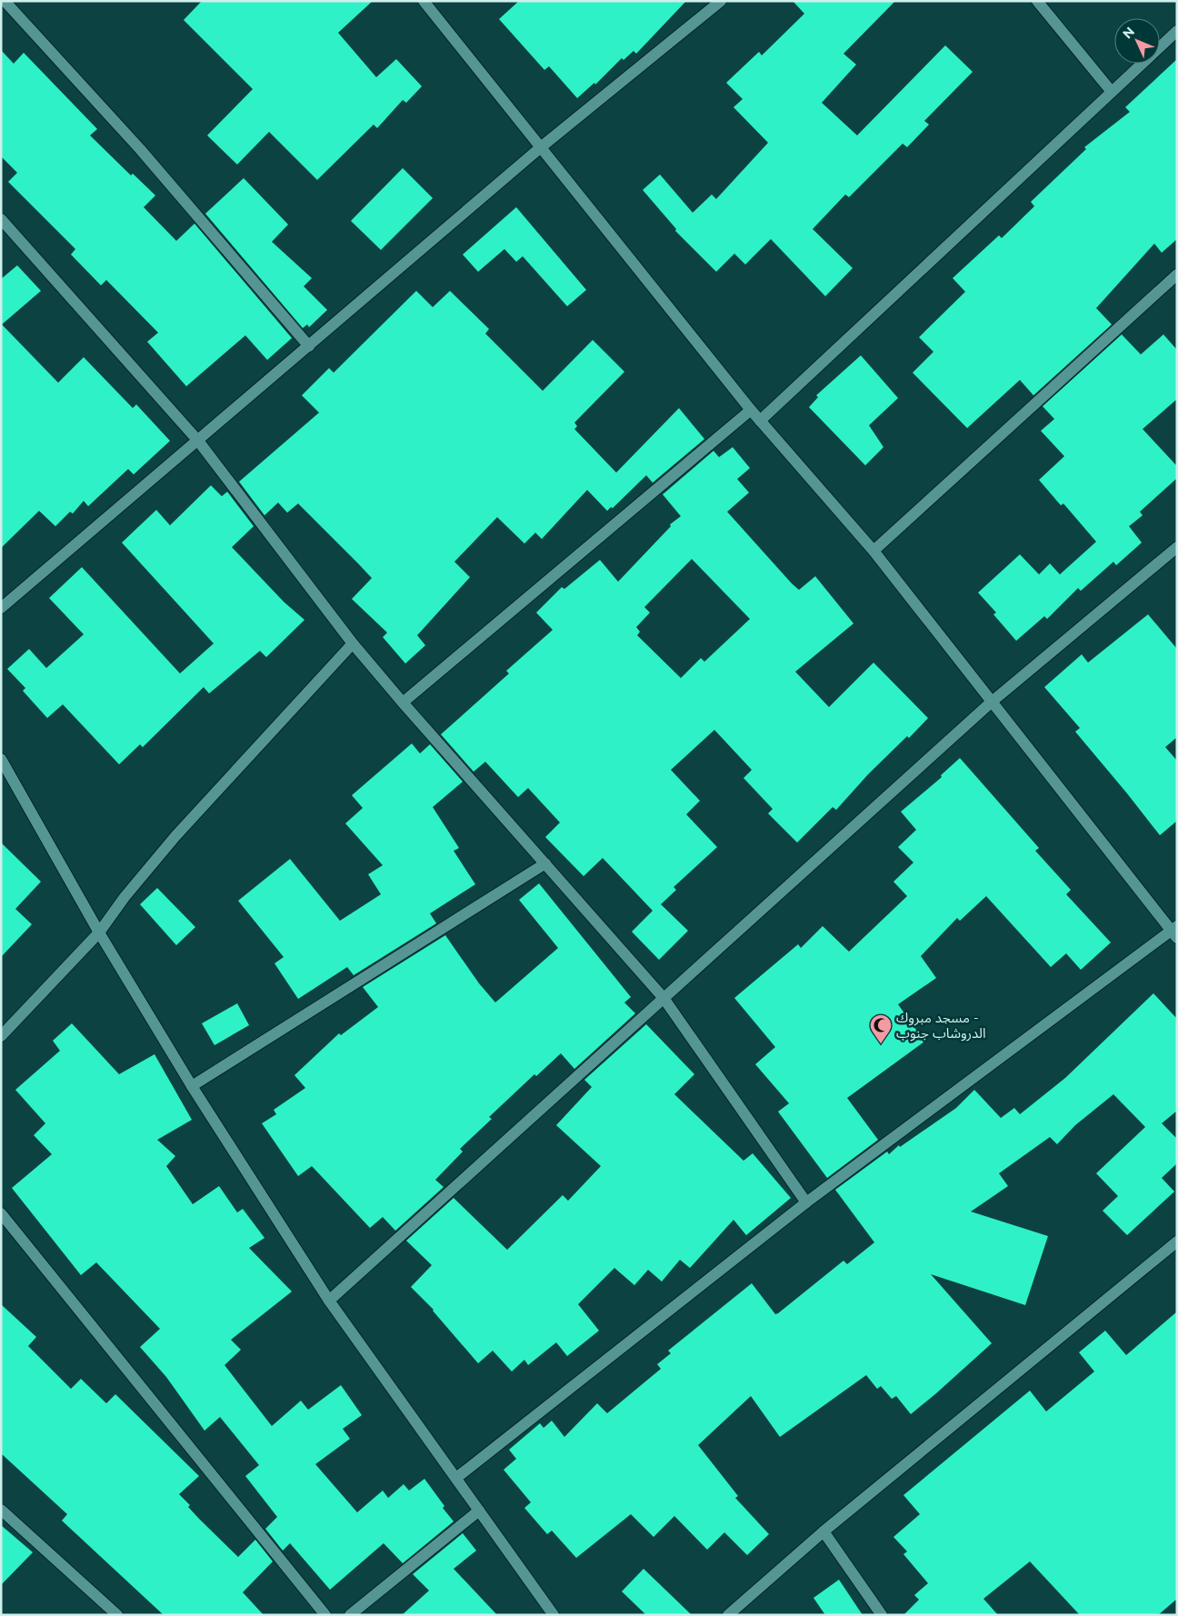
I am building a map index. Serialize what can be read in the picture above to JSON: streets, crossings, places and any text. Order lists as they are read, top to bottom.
{
  "places": {
    "mosque": ["مسجد مبروك - الدروشاب جنوب"]
  },
  "north": "top left"
}
